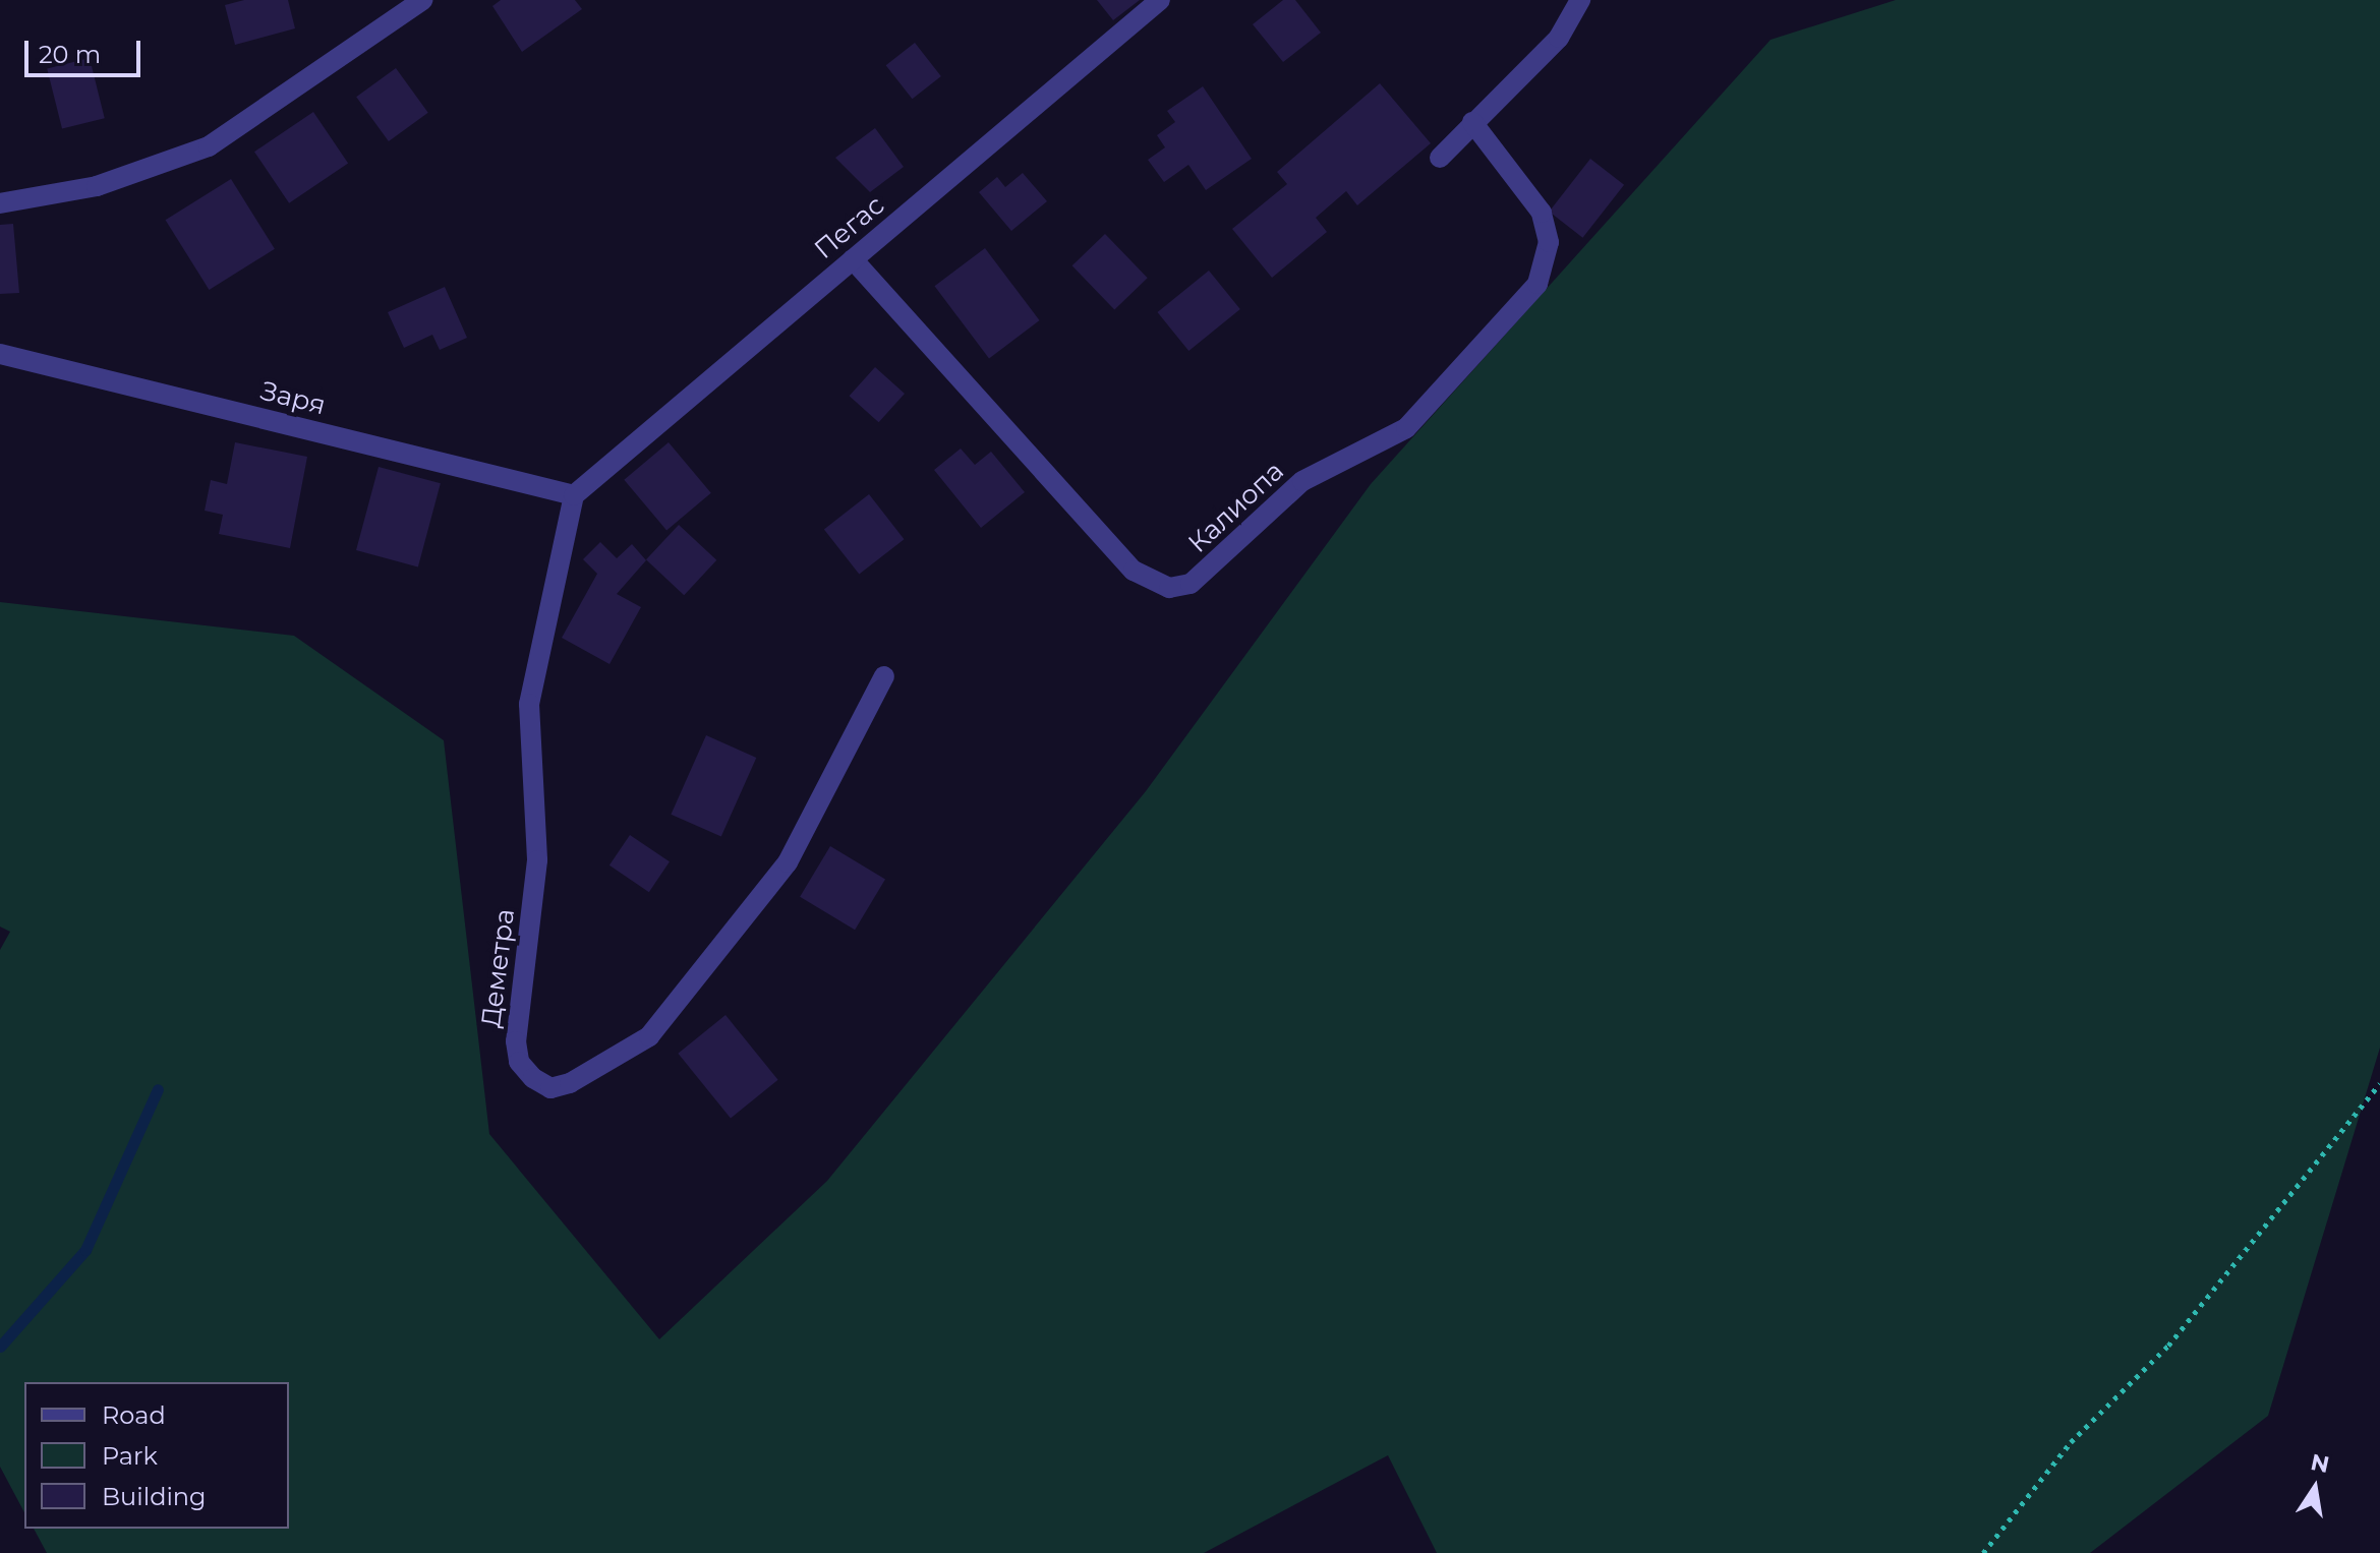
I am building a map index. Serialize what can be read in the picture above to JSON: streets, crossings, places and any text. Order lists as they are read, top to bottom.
{
  "streets": {
    "street": [
      "Пегас",
      "Заря",
      "Калиопа",
      "Деметра"
    ]
  },
  "crossings": [
    ["Пегас", "Заря"],
    ["Пегас", "Калиопа"],
    ["Пегас", "Деметра"],
    ["Заря", "Деметра"]
  ],
  "legend": ["Road", "Park", "Building"],
  "scale_bar": "20 m",
  "north": "top"
}
